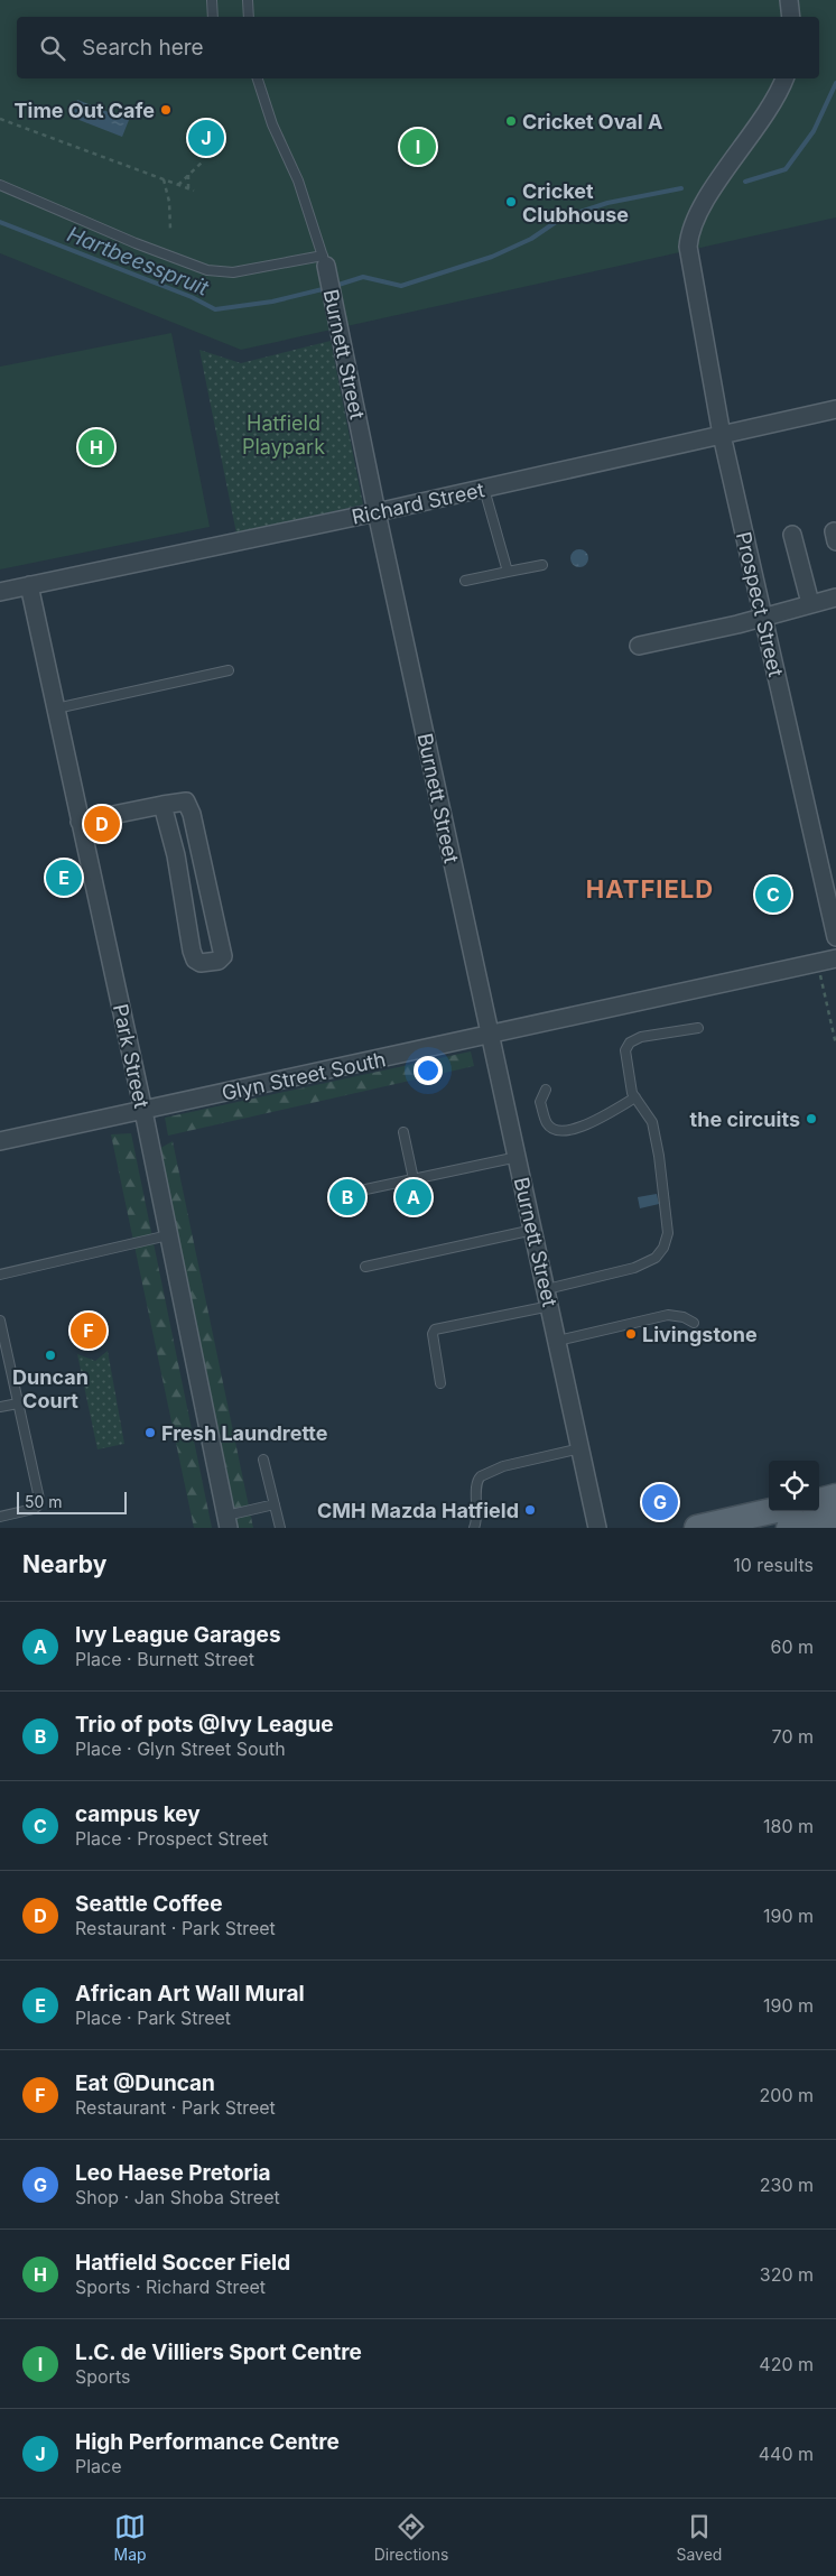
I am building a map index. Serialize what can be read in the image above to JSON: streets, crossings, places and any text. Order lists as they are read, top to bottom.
{
  "streets": {
    "street": [
      "Burnett Street",
      "Richard Street",
      "Prospect Street",
      "Park Street",
      "Glyn Street South"
    ]
  },
  "crossings": [
    ["Burnett Street", "Richard Street"],
    ["Burnett Street", "Glyn Street South"],
    ["Richard Street", "Prospect Street"],
    ["Richard Street", "Park Street"],
    ["Park Street", "Glyn Street South"]
  ],
  "districts": ["HATFIELD"],
  "water": ["Hartbeesspruit"],
  "parks": ["Hatfield Playpark"],
  "places": [
    "Time Out Cafe",
    "Cricket Oval A",
    "Cricket Clubhouse",
    "the circuits",
    "Livingstone",
    "Duncan Court",
    "Fresh Laundrette",
    "CMH Mazda Hatfield"
  ],
  "scale_bar": "50 m",
  "page": {
    "search": "Search here",
    "pins": [
      "J",
      "I",
      "H",
      "D",
      "E",
      "C",
      "A",
      "B",
      "F",
      "G"
    ],
    "scale": "50 m",
    "heading": ["Nearby", "10 results"],
    "list": [
      {
        "mark": "A",
        "name": "Ivy League Garages",
        "note": "Place · Burnett Street",
        "value": "60 m"
      },
      {
        "mark": "B",
        "name": "Trio of pots @Ivy League",
        "note": "Place · Glyn Street South",
        "value": "70 m"
      },
      {
        "mark": "C",
        "name": "campus key",
        "note": "Place · Prospect Street",
        "value": "180 m"
      },
      {
        "mark": "D",
        "name": "Seattle Coffee",
        "note": "Restaurant · Park Street",
        "value": "190 m"
      },
      {
        "mark": "E",
        "name": "African Art Wall Mural",
        "note": "Place · Park Street",
        "value": "190 m"
      },
      {
        "mark": "F",
        "name": "Eat @Duncan",
        "note": "Restaurant · Park Street",
        "value": "200 m"
      },
      {
        "mark": "G",
        "name": "Leo Haese Pretoria",
        "note": "Shop · Jan Shoba Street",
        "value": "230 m"
      },
      {
        "mark": "H",
        "name": "Hatfield Soccer Field",
        "note": "Sports · Richard Street",
        "value": "320 m"
      },
      {
        "mark": "I",
        "name": "L.C. de Villiers Sport Centre",
        "note": "Sports",
        "value": "420 m"
      },
      {
        "mark": "J",
        "name": "High Performance Centre",
        "note": "Place",
        "value": "440 m"
      }
    ],
    "nav": ["Map", "Directions", "Saved"]
  }
}
